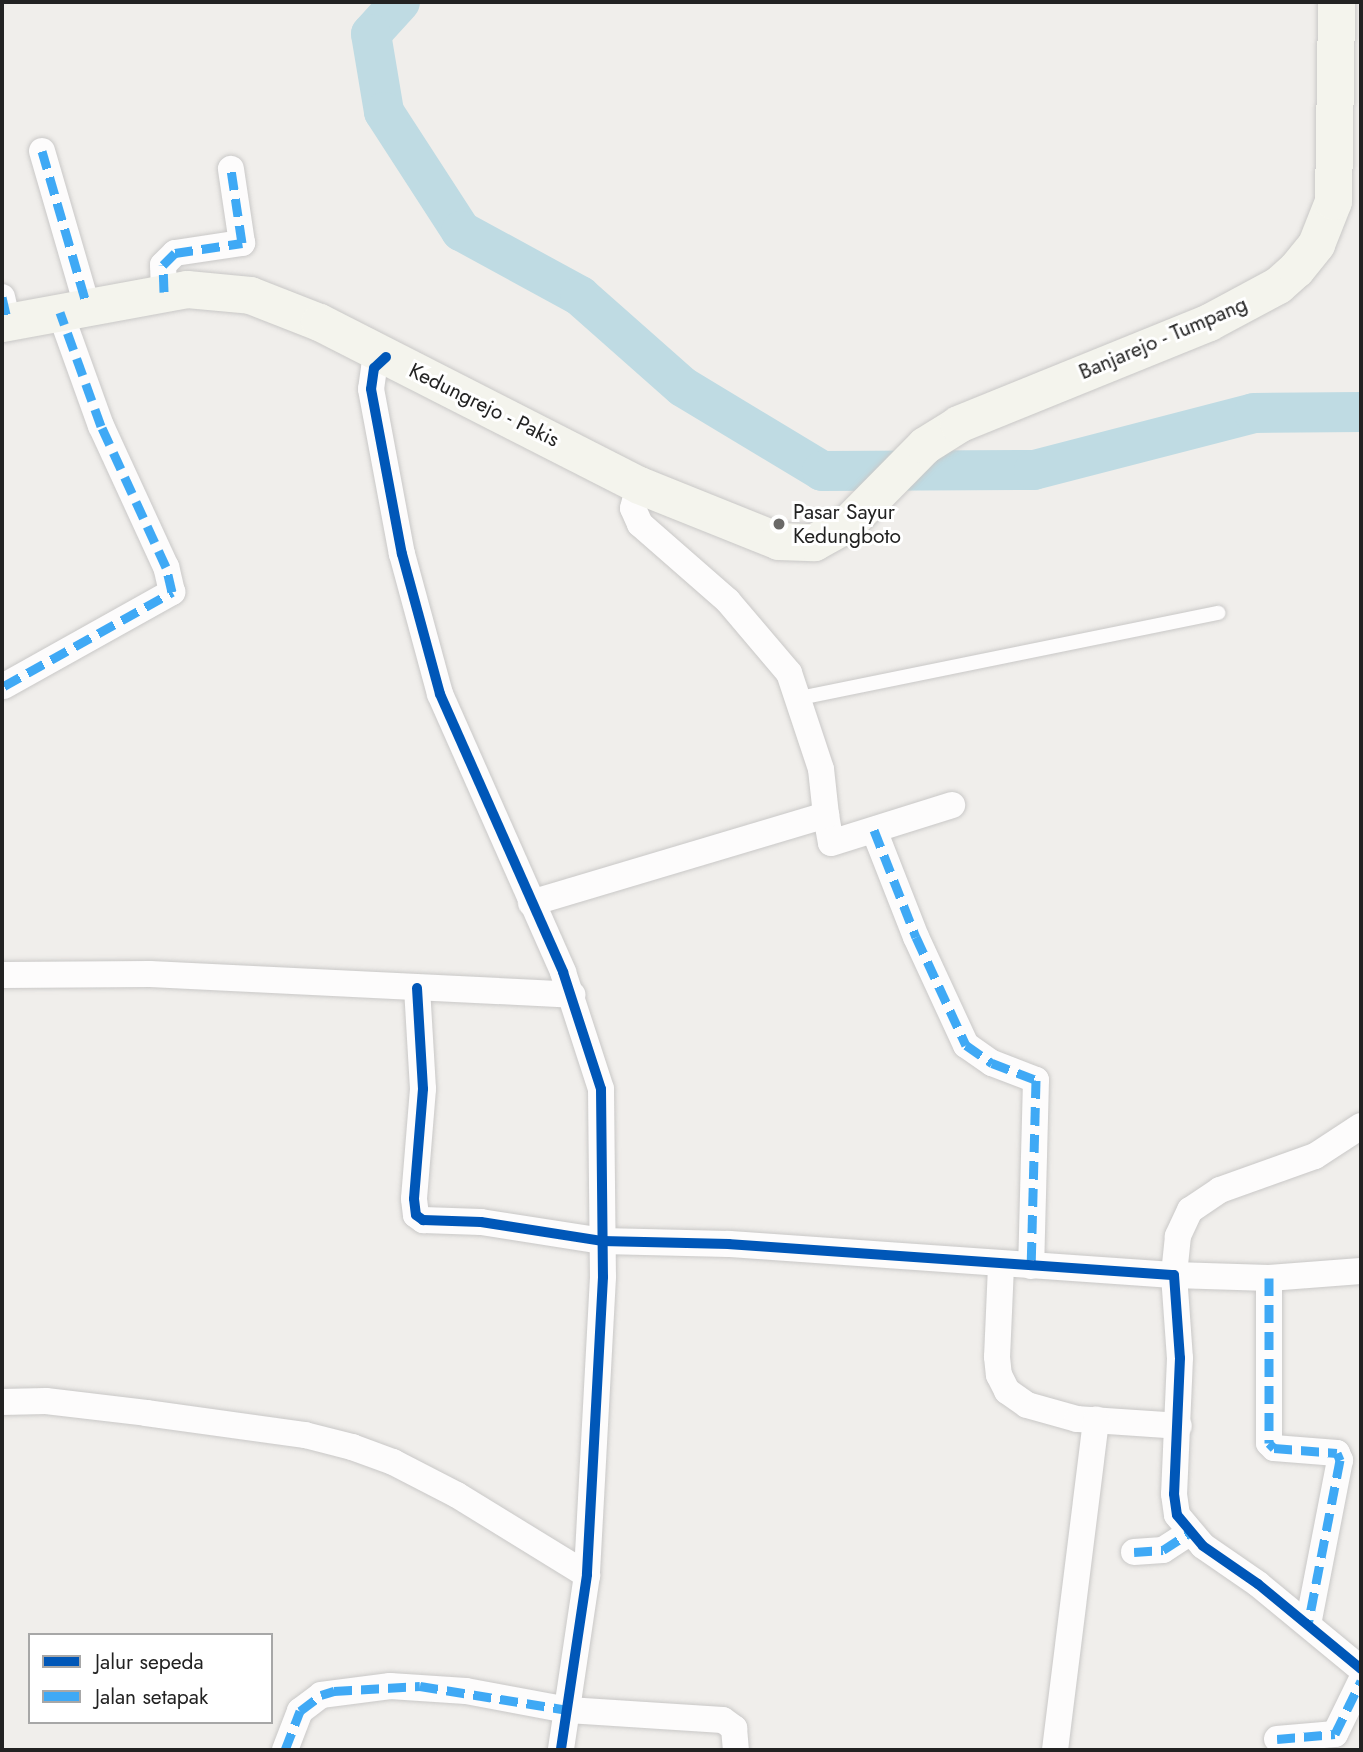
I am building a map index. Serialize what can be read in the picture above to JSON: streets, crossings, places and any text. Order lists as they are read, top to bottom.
{
  "streets": {
    "main road": ["Banjarejo - Tumpang", "Kedungrejo - Pakis"]
  },
  "crossings": [
    ["Banjarejo - Tumpang", "Kedungrejo - Pakis"]
  ],
  "places": ["Pasar Sayur Kedungboto"],
  "legend": ["Jalur sepeda", "Jalan setapak"]
}
